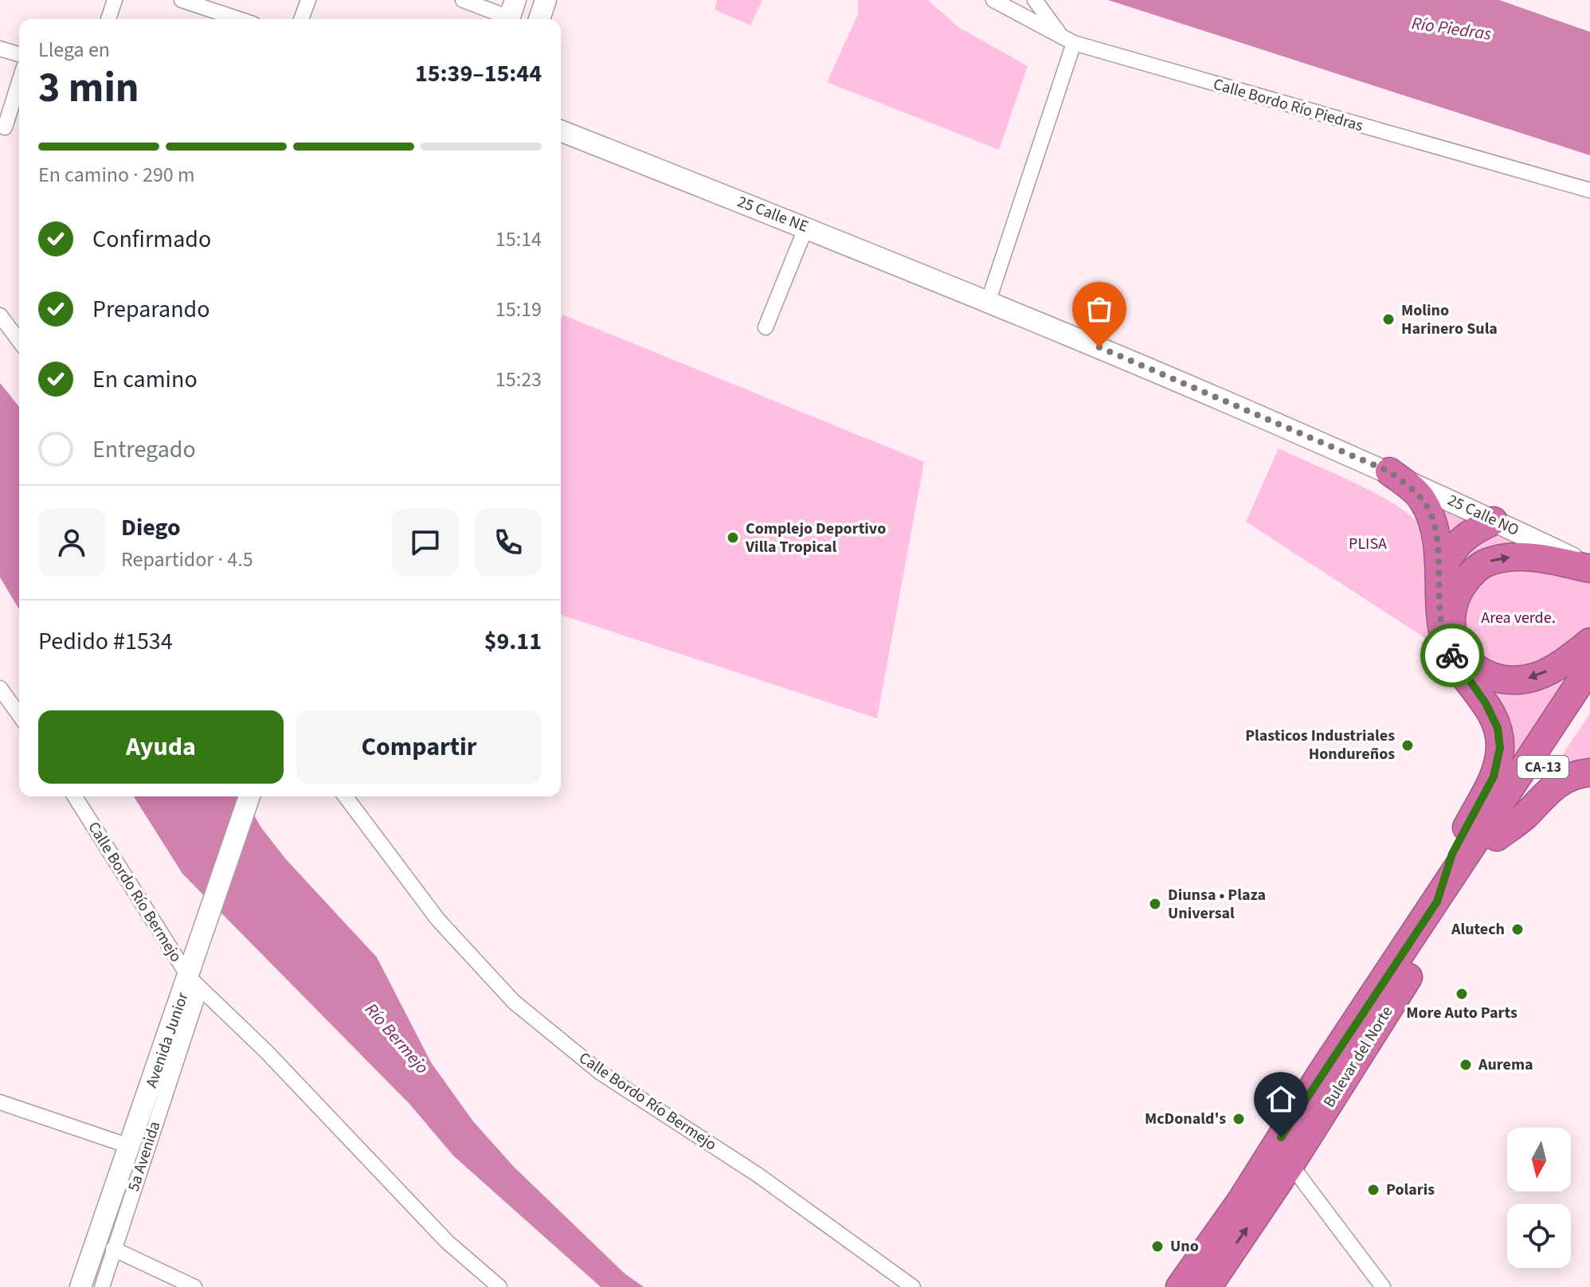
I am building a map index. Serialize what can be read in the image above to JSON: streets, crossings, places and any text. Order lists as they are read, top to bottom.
{
  "streets": {
    "highway": ["CA-13", "Bulevar del Norte"],
    "main road": ["25 Calle NE", "25 Calle NO", "Avenida Junior"],
    "street": ["Calle Bordo Río Piedras", "Calle Bordo Río Bermejo", "5a Avenida"]
  },
  "crossings": [
    ["25 Calle NE", "25 Calle NO"],
    ["Calle Bordo Río Bermejo", "Avenida Junior"],
    ["Calle Bordo Río Bermejo", "5a Avenida"],
    ["Avenida Junior", "5a Avenida"]
  ],
  "water": ["Río Piedras", "Río Bermejo"],
  "parks": ["PLISA", "Area verde."],
  "places": [
    "Molino Harinero Sula",
    "Complejo Deportivo Villa Tropical",
    "Plasticos Industriales Hondureños",
    "Diunsa • Plaza Universal",
    "Alutech",
    "More Auto Parts",
    "Aurema",
    "McDonald's",
    "Polaris",
    "Uno"
  ],
  "north": "bottom",
  "page": {
    "heading": ["3 min", "Llega en", "15:39–15:44"],
    "panel": [
      "Diego",
      "Repartidor · 4.5",
      "Pedido #1534",
      "$9.11"
    ],
    "bar": "En camino · 290 m",
    "list": [
      ["Confirmado", "15:14"],
      ["Preparando", "15:19"],
      ["En camino", "15:23"],
      "Entregado"
    ],
    "buttons": ["Ayuda", "Compartir"]
  }
}
